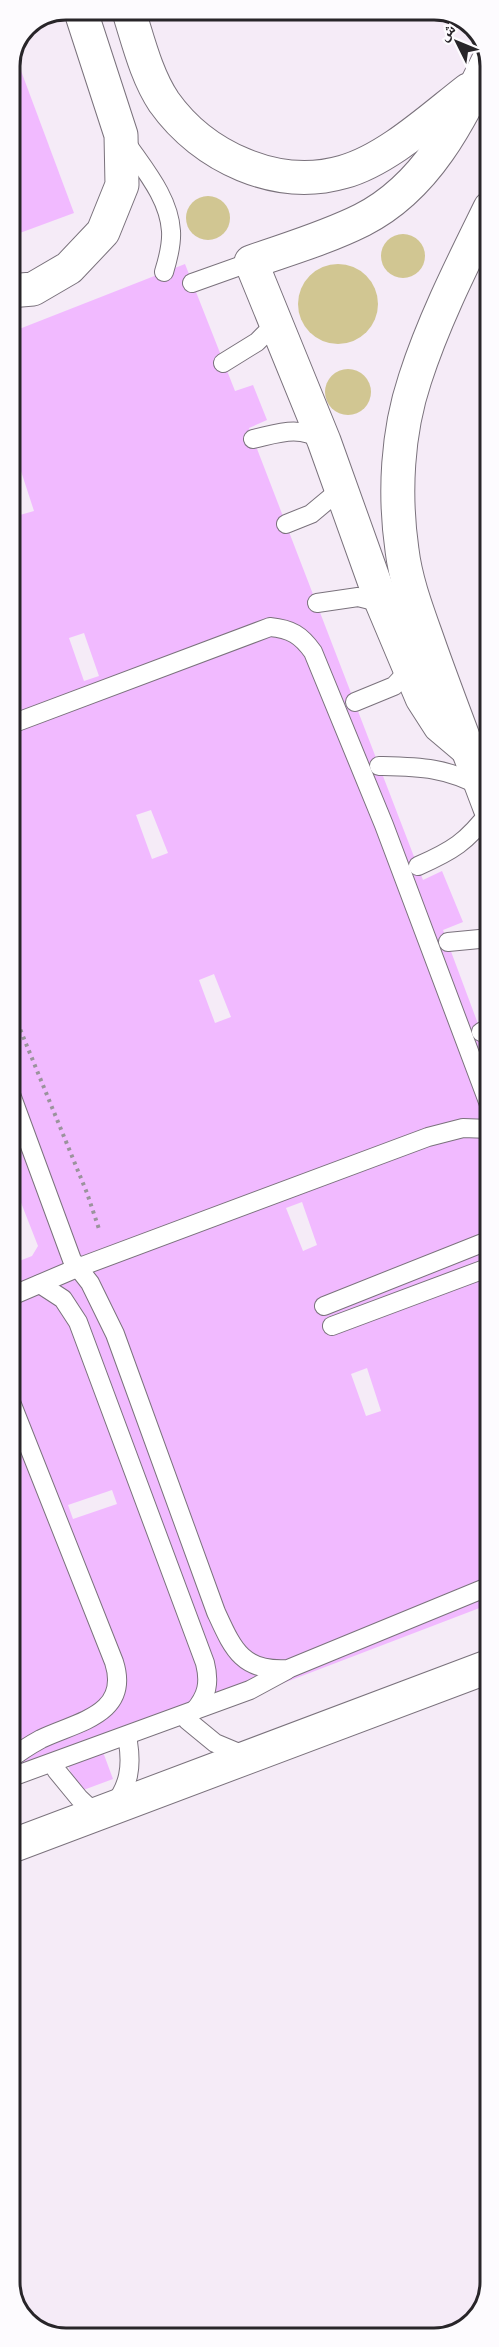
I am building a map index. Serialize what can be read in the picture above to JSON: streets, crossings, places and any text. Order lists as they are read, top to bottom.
{
  "north": "top left"
}
